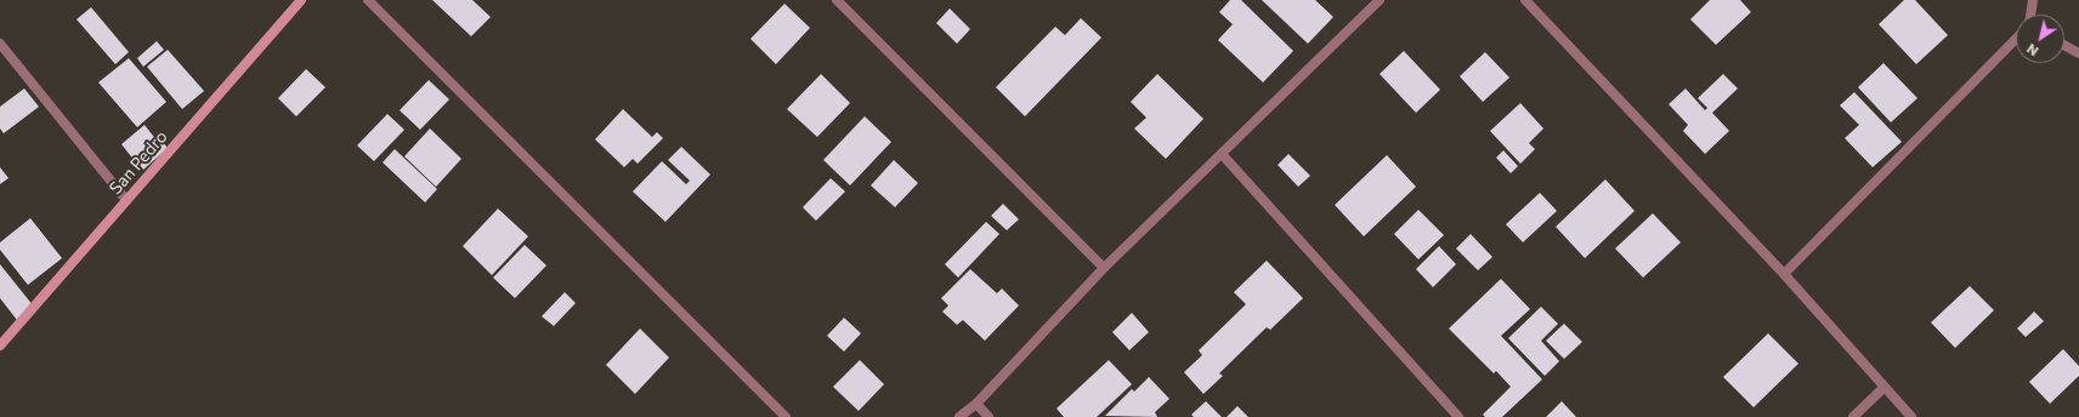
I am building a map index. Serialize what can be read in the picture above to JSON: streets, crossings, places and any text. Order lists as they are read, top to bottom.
{
  "streets": {
    "main road": ["San Pedro"]
  },
  "north": "bottom left"
}
